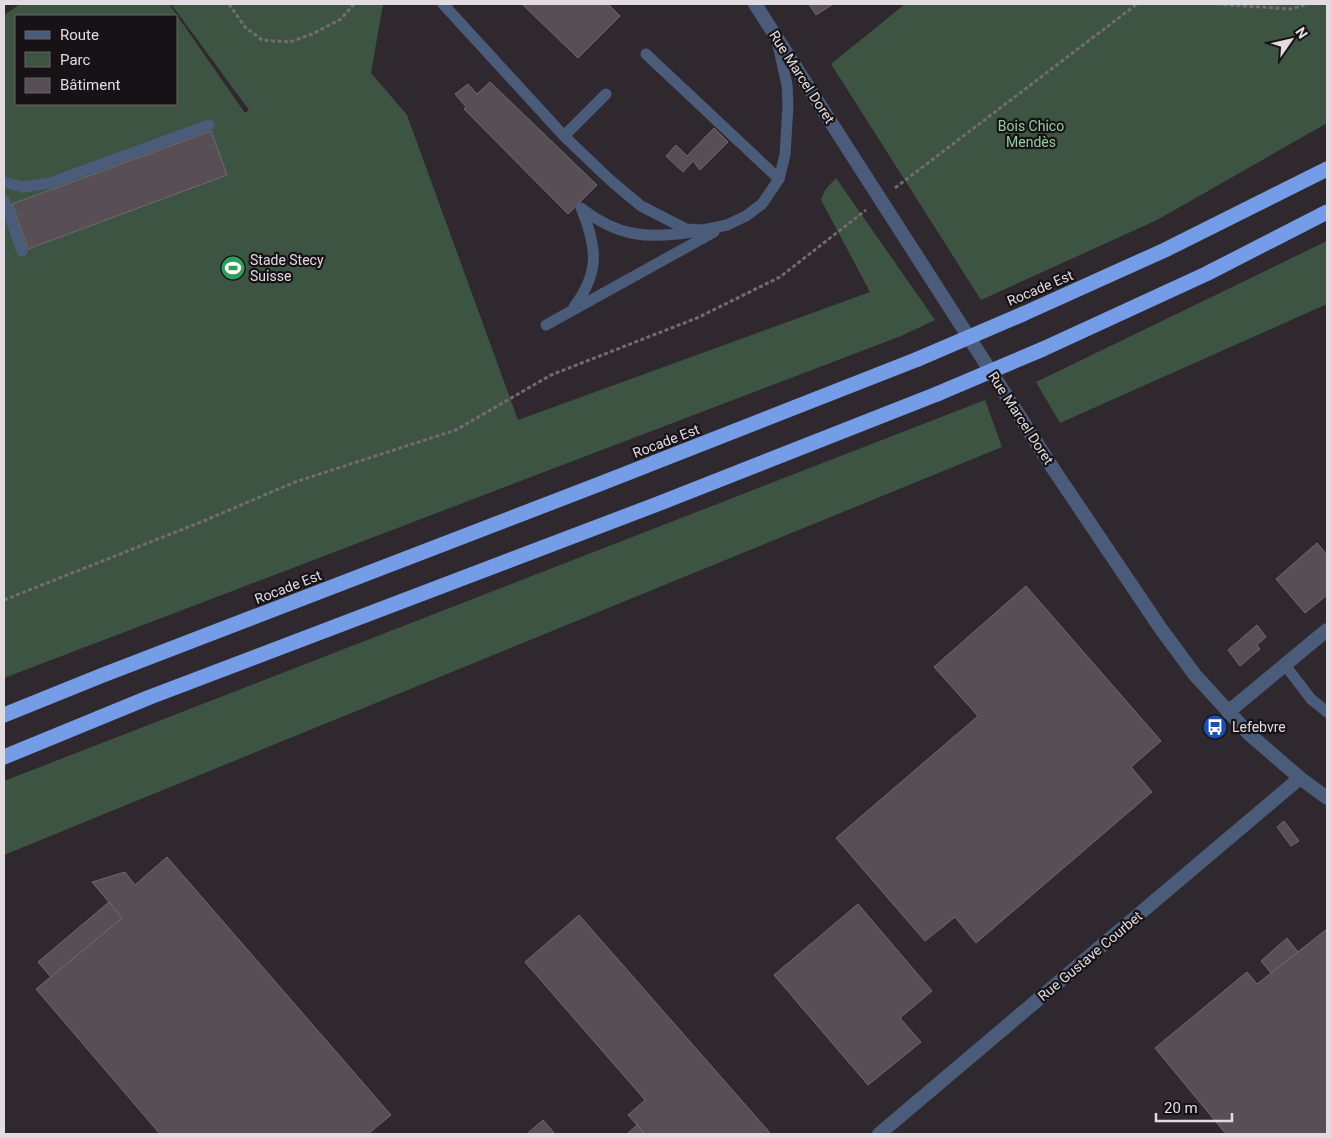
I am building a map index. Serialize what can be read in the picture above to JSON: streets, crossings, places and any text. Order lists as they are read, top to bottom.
{
  "streets": {
    "highway": ["Rocade Est"],
    "street": ["Rue Marcel Doret", "Rue Gustave Courbet"]
  },
  "crossings": [
    ["Rue Marcel Doret", "Rue Gustave Courbet"]
  ],
  "parks": ["Bois Chico Mendès"],
  "places": {
    "sports": ["Stade Stecy Suisse"],
    "bus stop": ["Lefebvre"]
  },
  "legend": ["Route", "Parc", "Bâtiment"],
  "scale_bar": "20 m",
  "north": "top right"
}
